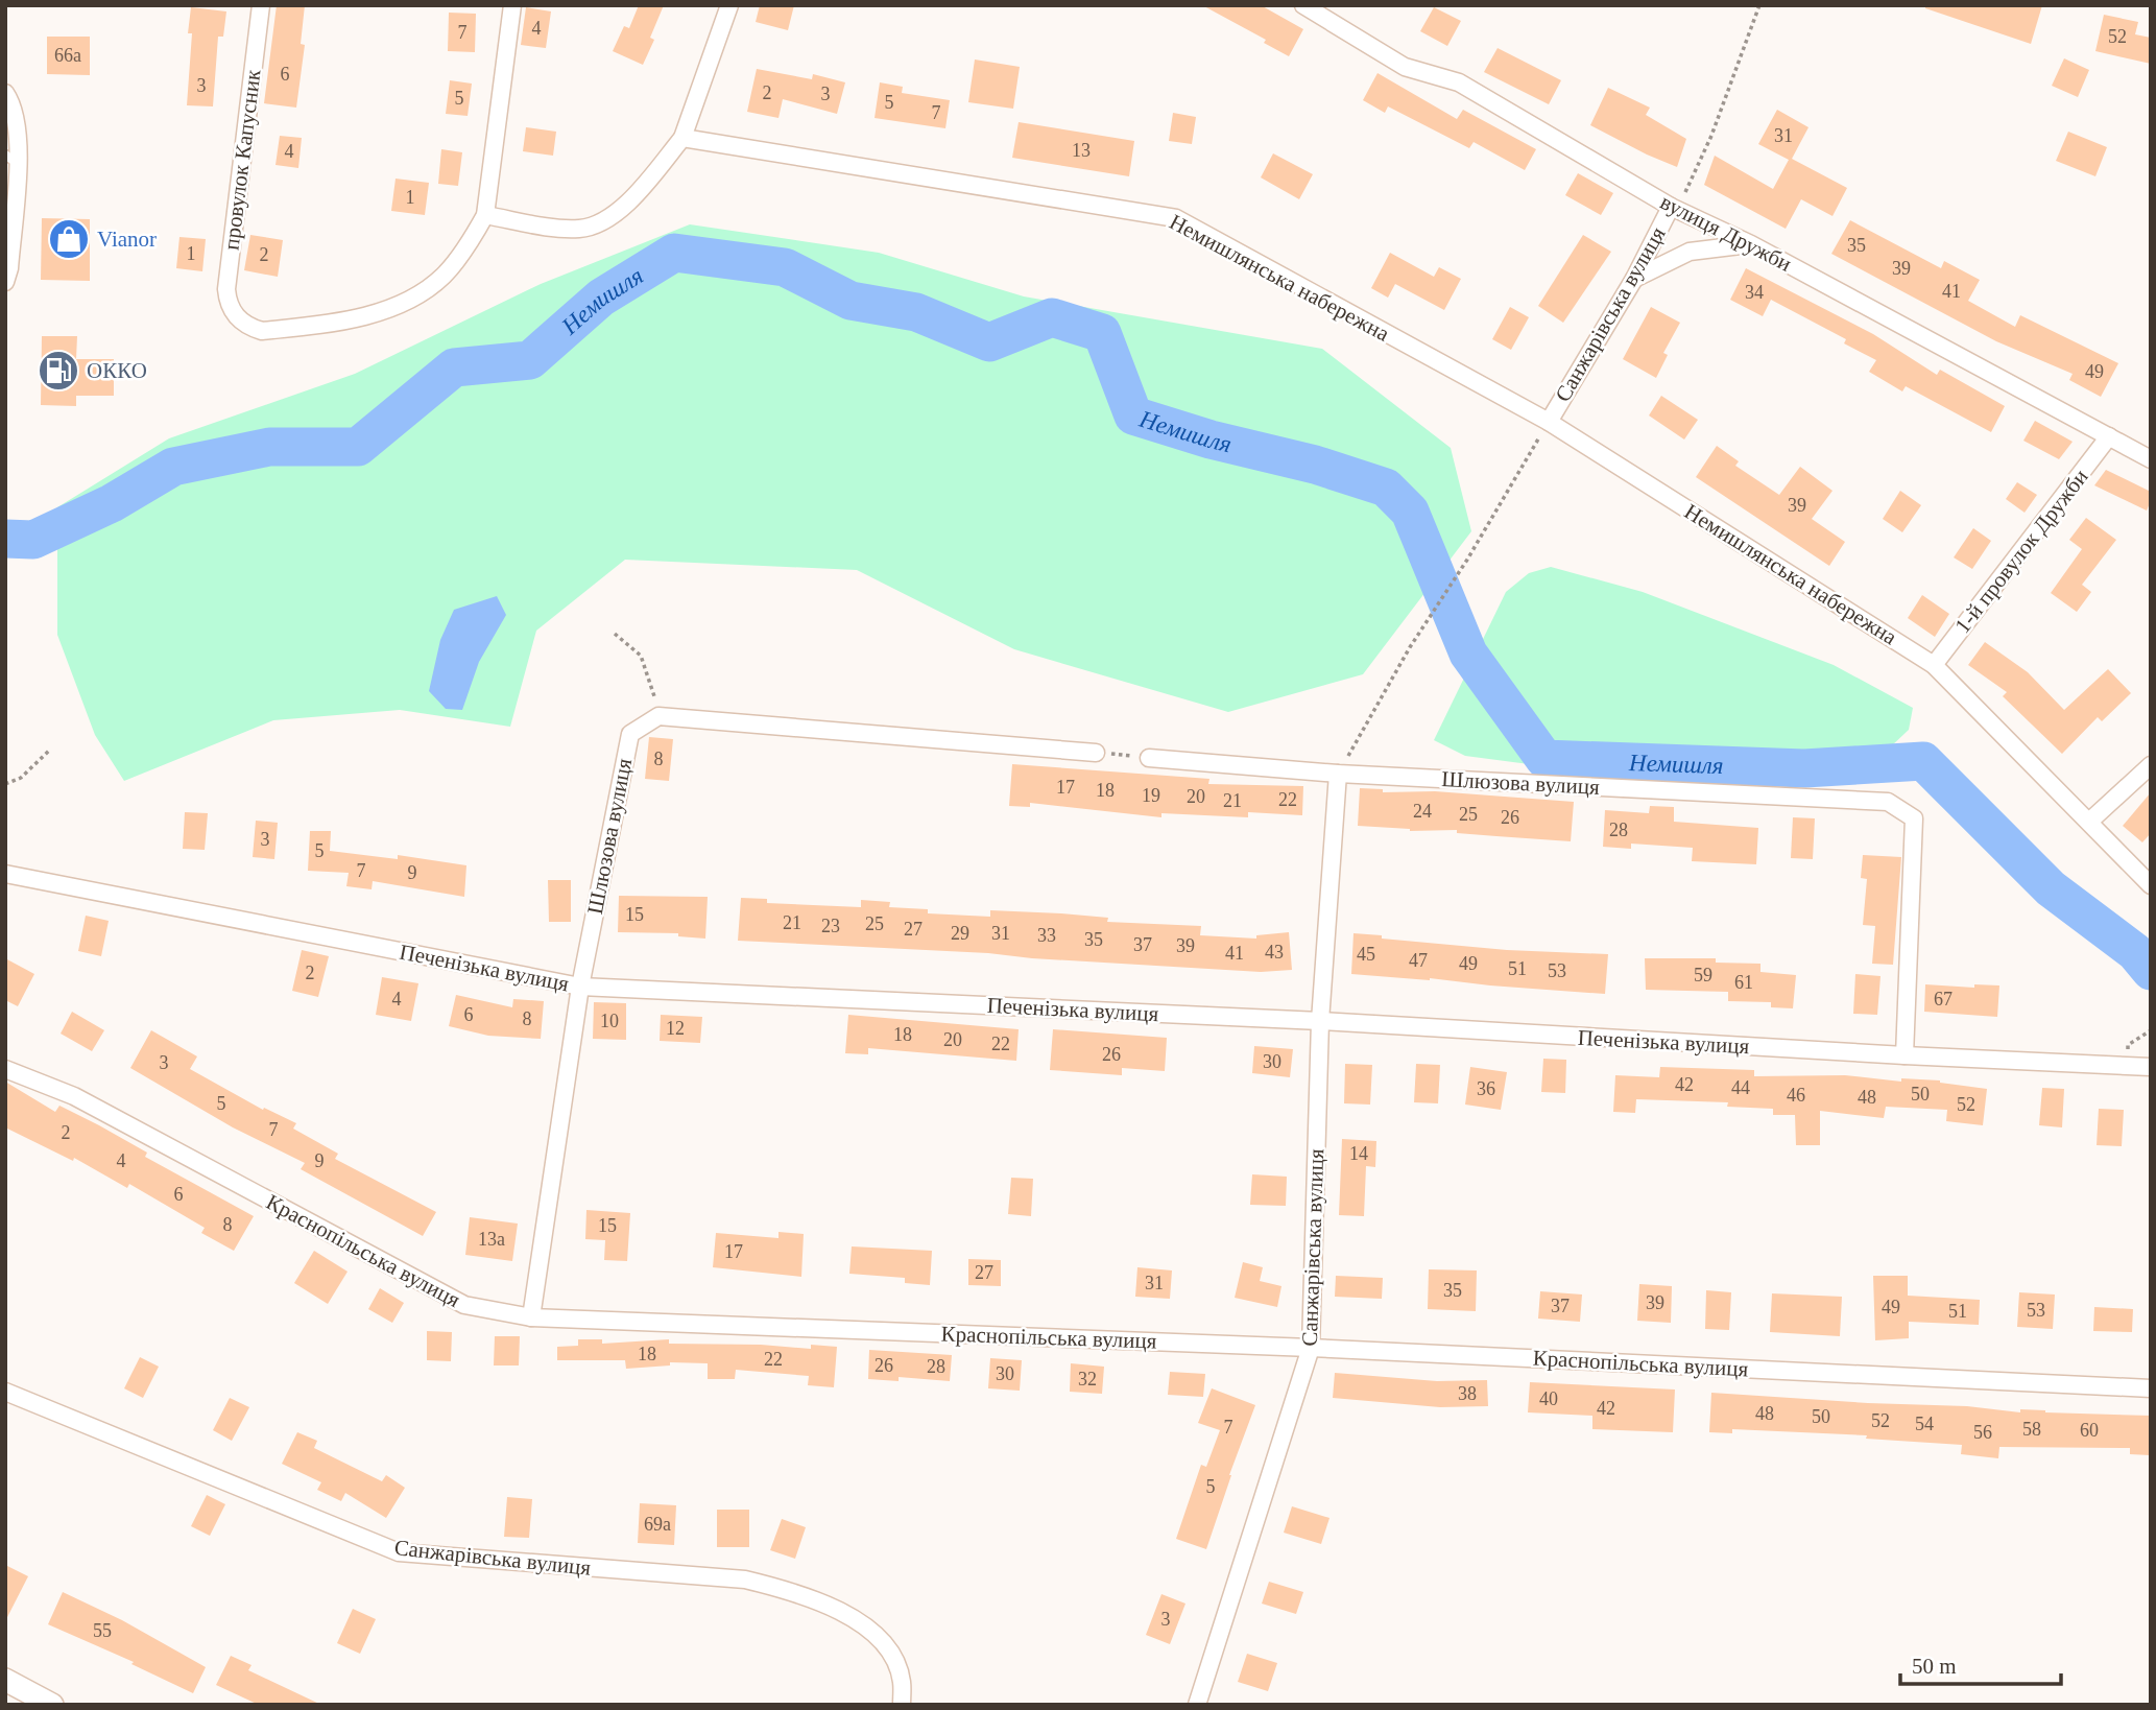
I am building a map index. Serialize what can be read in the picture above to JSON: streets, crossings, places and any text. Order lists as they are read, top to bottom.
{
  "streets": {
    "street": [
      "провулок Капусник",
      "вулиця Дружби",
      "Немишлянська набережна",
      "Санжарівська вулиця",
      "1-й провулок Дружби",
      "Шлюзова вулиця",
      "Печенізька вулиця",
      "Краснопільська вулиця"
    ]
  },
  "crossings": [
    ["вулиця Дружби", "Санжарівська вулиця"],
    ["вулиця Дружби", "1-й провулок Дружби"],
    ["Немишлянська набережна", "Санжарівська вулиця"],
    ["Немишлянська набережна", "1-й провулок Дружби"],
    ["Санжарівська вулиця", "Шлюзова вулиця"],
    ["Санжарівська вулиця", "Печенізька вулиця"],
    ["Санжарівська вулиця", "Краснопільська вулиця"],
    ["Шлюзова вулиця", "Печенізька вулиця"],
    ["Шлюзова вулиця", "Краснопільська вулиця"]
  ],
  "water": ["Немишля"],
  "places": {
    "shop": ["Vianor"],
    "fuel station": ["ОККО"]
  },
  "house_numbers": [
    "4",
    "7",
    "52",
    "66а",
    "6",
    "3",
    "2",
    "3",
    "5",
    "5",
    "7",
    "31",
    "13",
    "4",
    "1",
    "35",
    "1",
    "2",
    "39",
    "41",
    "34",
    "49",
    "39",
    "8",
    "17",
    "18",
    "19",
    "20",
    "22",
    "21",
    "24",
    "25",
    "26",
    "28",
    "3",
    "5",
    "7",
    "9",
    "15",
    "21",
    "25",
    "23",
    "27",
    "29",
    "31",
    "33",
    "35",
    "37",
    "39",
    "43",
    "41",
    "45",
    "47",
    "49",
    "51",
    "53",
    "2",
    "59",
    "61",
    "4",
    "67",
    "6",
    "8",
    "10",
    "12",
    "18",
    "20",
    "22",
    "26",
    "30",
    "3",
    "42",
    "44",
    "36",
    "50",
    "46",
    "48",
    "5",
    "52",
    "7",
    "2",
    "14",
    "4",
    "9",
    "6",
    "8",
    "15",
    "13а",
    "17",
    "27",
    "31",
    "35",
    "39",
    "37",
    "49",
    "53",
    "51",
    "18",
    "22",
    "26",
    "28",
    "30",
    "32",
    "38",
    "40",
    "42",
    "48",
    "50",
    "52",
    "54",
    "7",
    "58",
    "60",
    "56",
    "5",
    "69а",
    "3",
    "55"
  ],
  "scale_bar": "50 m"
}
